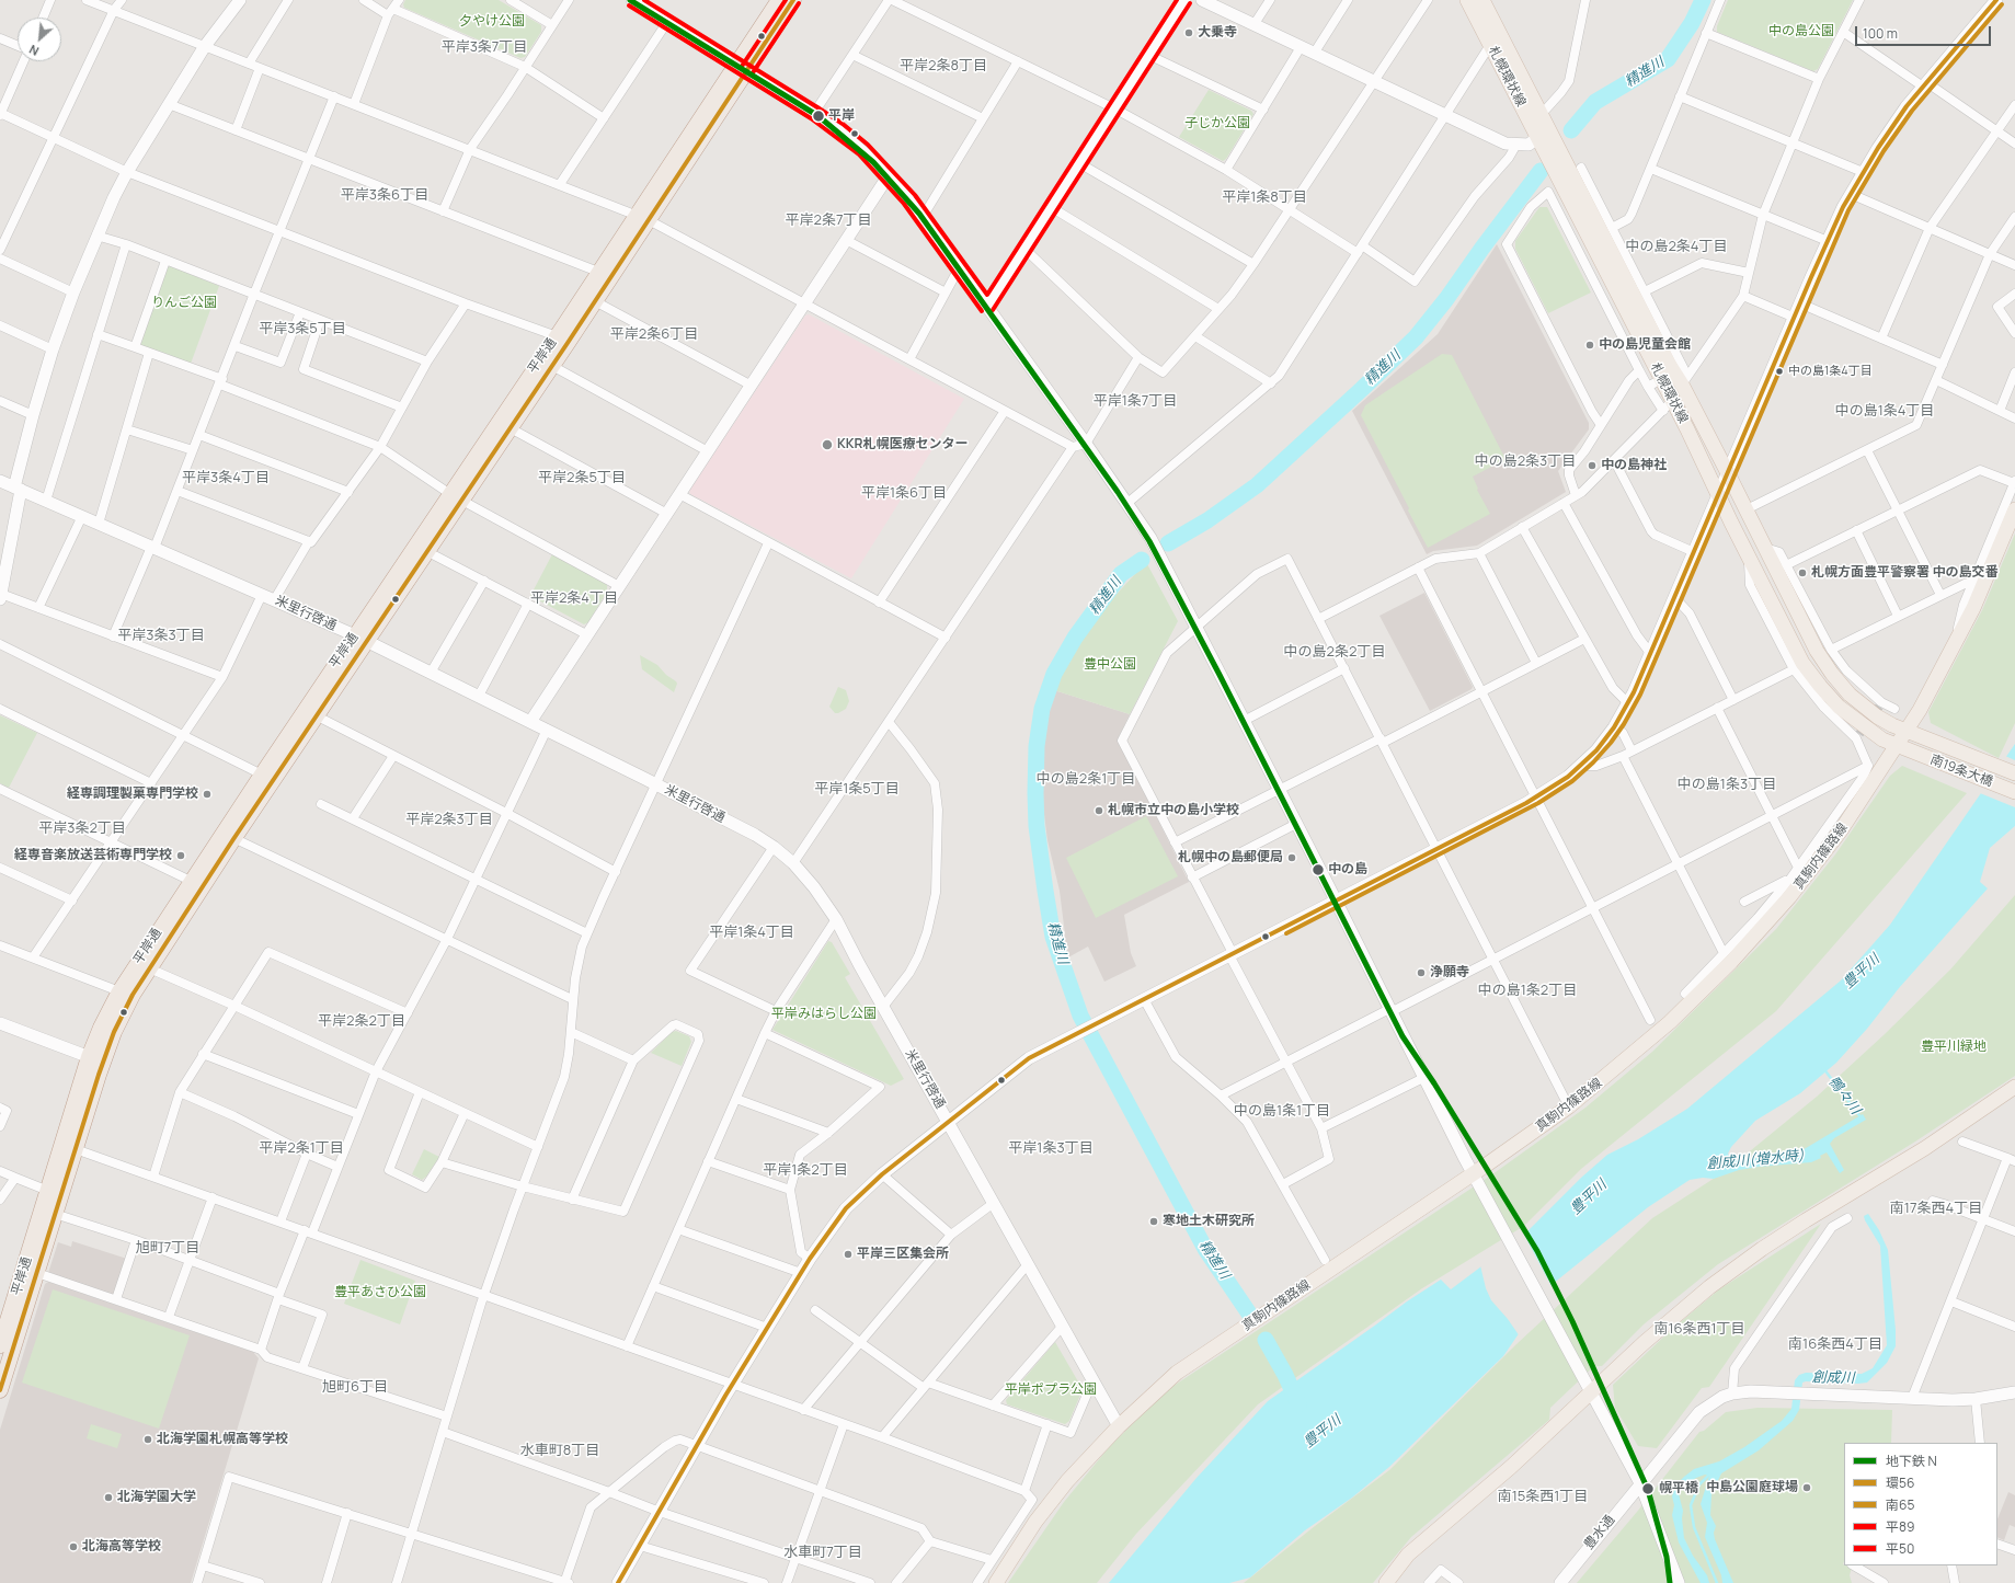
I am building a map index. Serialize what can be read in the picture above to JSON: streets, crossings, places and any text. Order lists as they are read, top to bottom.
{
  "streets": {
    "highway": ["平岸通"],
    "main road": ["札幌環状線", "南19条大橋", "真駒内篠路線"],
    "street": ["米里行啓通", "豊水通"]
  },
  "crossings": [
    ["札幌環状線", "南19条大橋"],
    ["札幌環状線", "真駒内篠路線"],
    ["平岸通", "米里行啓通"],
    ["米里行啓通", "真駒内篠路線"],
    ["南19条大橋", "真駒内篠路線"]
  ],
  "districts": [
    "平岸3条7丁目",
    "平岸2条8丁目",
    "平岸3条6丁目",
    "平岸1条8丁目",
    "平岸2条7丁目",
    "中の島2条4丁目",
    "平岸3条5丁目",
    "平岸2条6丁目",
    "平岸1条7丁目",
    "中の島1条4丁目",
    "中の島2条3丁目",
    "平岸3条4丁目",
    "平岸2条5丁目",
    "平岸1条6丁目",
    "平岸2条4丁目",
    "平岸3条3丁目",
    "中の島2条2丁目",
    "中の島2条1丁目",
    "中の島1条3丁目",
    "平岸1条5丁目",
    "平岸2条3丁目",
    "平岸3条2丁目",
    "平岸1条4丁目",
    "中の島1条2丁目",
    "平岸2条2丁目",
    "中の島1条1丁目",
    "平岸2条1丁目",
    "平岸1条3丁目",
    "平岸1条2丁目",
    "南17条西4丁目",
    "旭町7丁目",
    "南16条西1丁目",
    "南16条西4丁目",
    "旭町6丁目",
    "水車町8丁目",
    "南15条西1丁目",
    "水車町7丁目"
  ],
  "water": [
    "精進川",
    "豊平川",
    "鴨々川",
    "創成川(増水時)",
    "創成川"
  ],
  "parks": [
    "夕やけ公園",
    "中の島公園",
    "子じか公園",
    "りんご公園",
    "豊中公園",
    "平岸みはらし公園",
    "豊平川緑地",
    "豊平あさひ公園",
    "平岸ポプラ公園"
  ],
  "places": [
    "大乗寺",
    "平岸",
    "中の島児童会館",
    "中の島1条4丁目",
    "KKR札幌医療センター",
    "中の島神社",
    "札幌方面豊平警察署 中の島交番",
    "経専調理製菓専門学校",
    "札幌市立中の島小学校",
    "経専音楽放送芸術専門学校",
    "札幌中の島郵便局",
    "中の島",
    "浄願寺",
    "寒地土木研究所",
    "平岸三区集会所",
    "北海学園札幌高等学校",
    "中島公園庭球場",
    "幌平橋",
    "北海学園大学",
    "北海高等学校"
  ],
  "lines": [
    "metro line N",
    "transit line 環56",
    "transit line 平50",
    "transit line 平89",
    "transit line 南65"
  ],
  "legend": [
    "地下鉄 N",
    "環56",
    "南65",
    "平89",
    "平50"
  ],
  "scale_bar": "100 m",
  "north": "bottom left"
}
